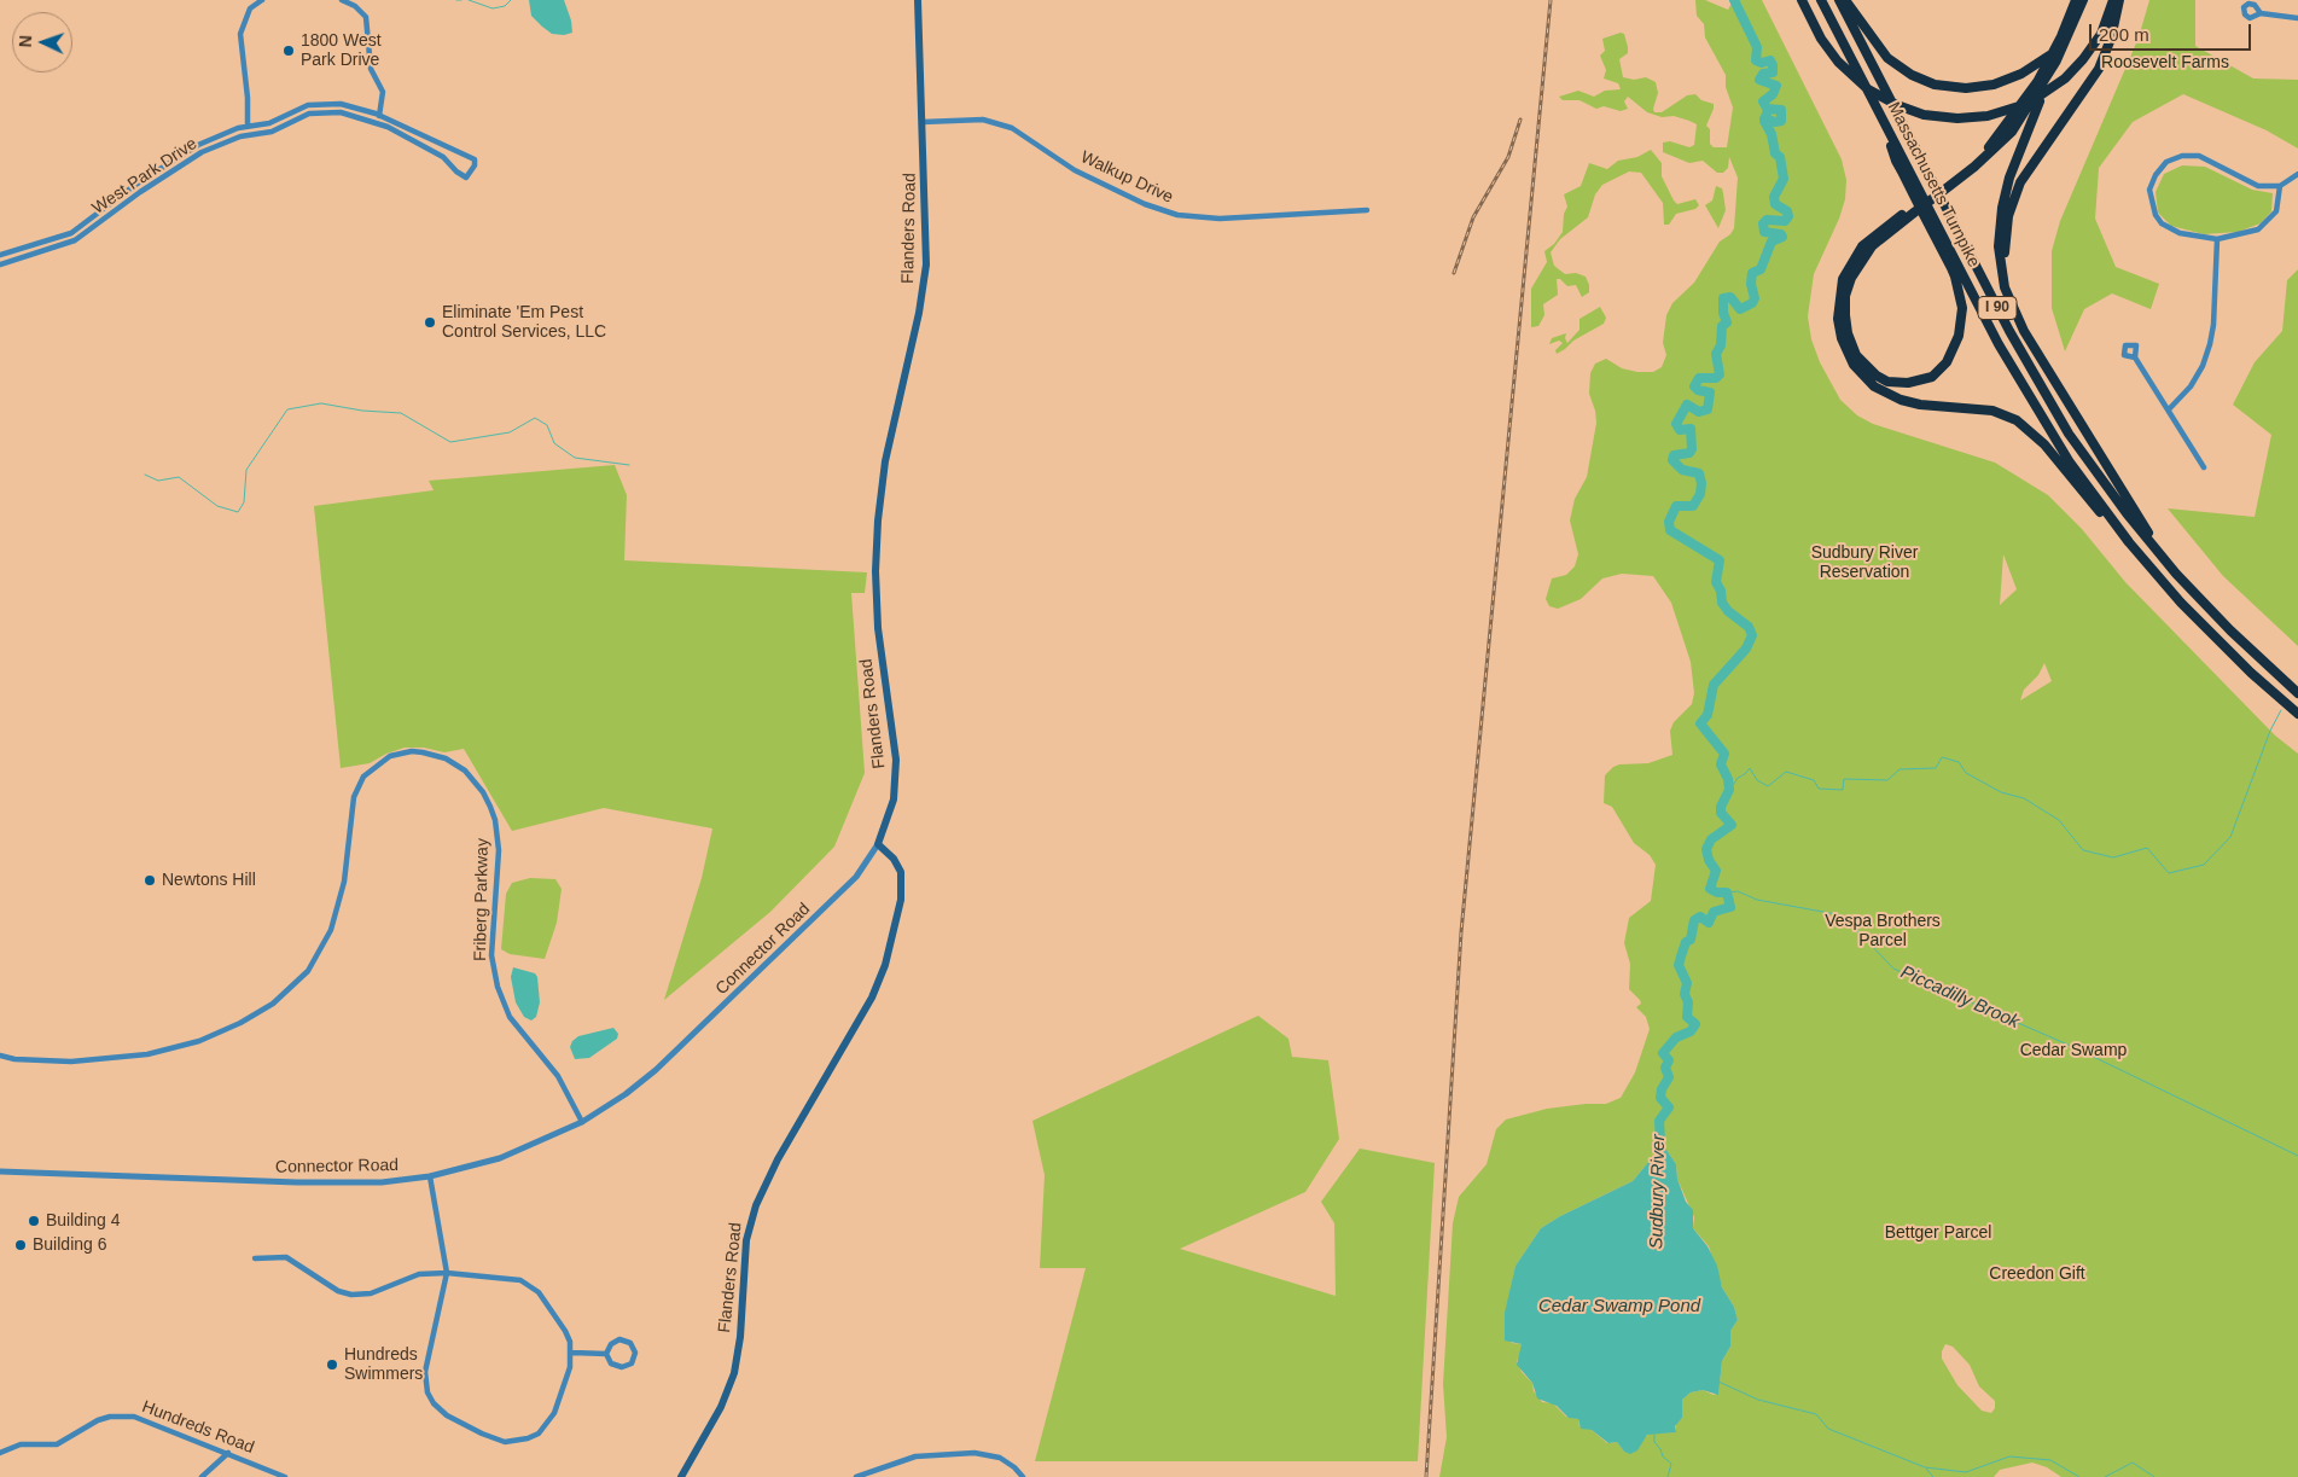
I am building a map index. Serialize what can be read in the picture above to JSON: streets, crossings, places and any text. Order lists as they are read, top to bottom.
{
  "streets": {
    "highway": ["Massachusetts Turnpike", "I 90"],
    "main road": ["Flanders Road"],
    "street": [
      "West Park Drive",
      "Walkup Drive",
      "Friberg Parkway",
      "Connector Road",
      "Hundreds Road"
    ]
  },
  "crossings": [
    ["Walkup Drive", "Flanders Road"],
    ["Flanders Road", "Connector Road"],
    ["Friberg Parkway", "Connector Road"]
  ],
  "water": ["Piccadilly Brook", "Sudbury River", "Cedar Swamp Pond"],
  "parks": [
    "Roosevelt Farms",
    "Sudbury River Reservation",
    "Vespa Brothers Parcel",
    "Cedar Swamp",
    "Bettger Parcel",
    "Creedon Gift"
  ],
  "places": [
    "1800 West Park Drive",
    "Eliminate 'Em Pest Control Services, LLC",
    "Newtons Hill",
    "Building 4",
    "Building 6",
    "Hundreds Swimmers"
  ],
  "scale_bar": "200 m",
  "north": "left"
}
